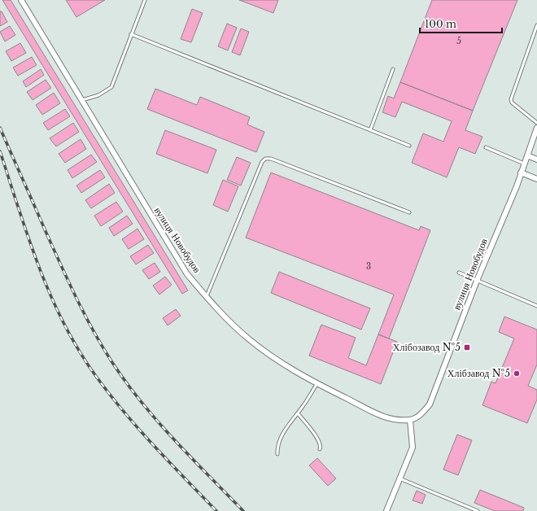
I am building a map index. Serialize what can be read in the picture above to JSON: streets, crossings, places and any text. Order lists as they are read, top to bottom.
{
  "streets": {
    "street": ["вулиця Новобудов"]
  },
  "places": {
    "transit": ["Хлібозавод №5"],
    "other": ["Хлібзавод №5"]
  },
  "house_numbers": ["5", "3"],
  "scale_bar": "100 m"
}
